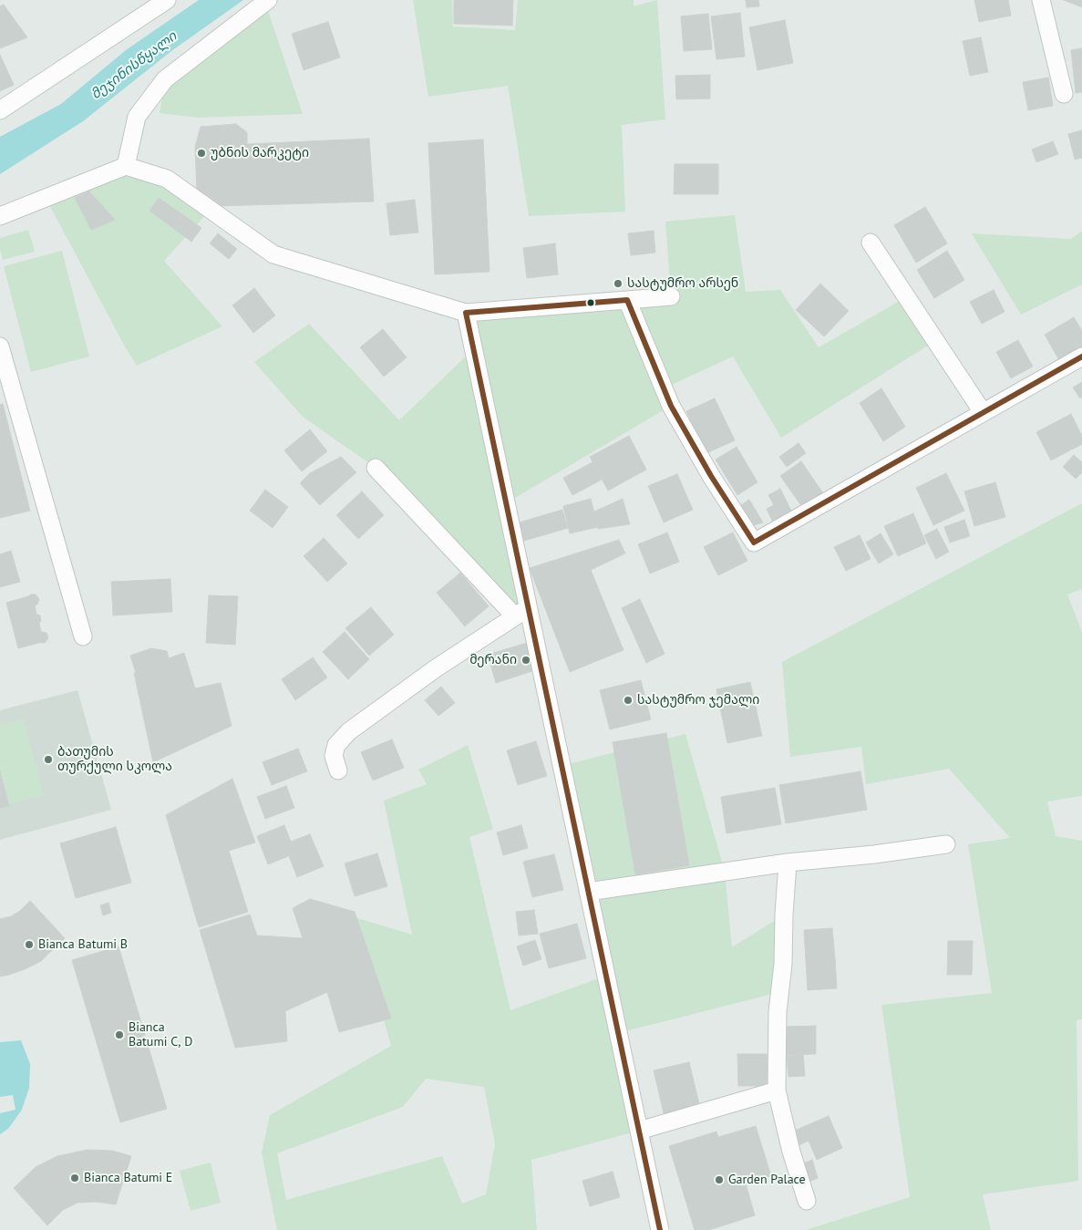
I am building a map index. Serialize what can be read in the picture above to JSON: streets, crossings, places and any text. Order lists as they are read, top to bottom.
{
  "water": ["მეჯინისწყალი"],
  "places": [
    "უბნის მარკეტი",
    "სასტუმრო არსენ",
    "მერანი",
    "სასტუმრო ჯემალი",
    "ბათუმის თურქული სკოლა",
    "Bianca Batumi B",
    "Bianca Batumi C, D",
    "Bianca Batumi E",
    "Garden Palace"
  ]
}
